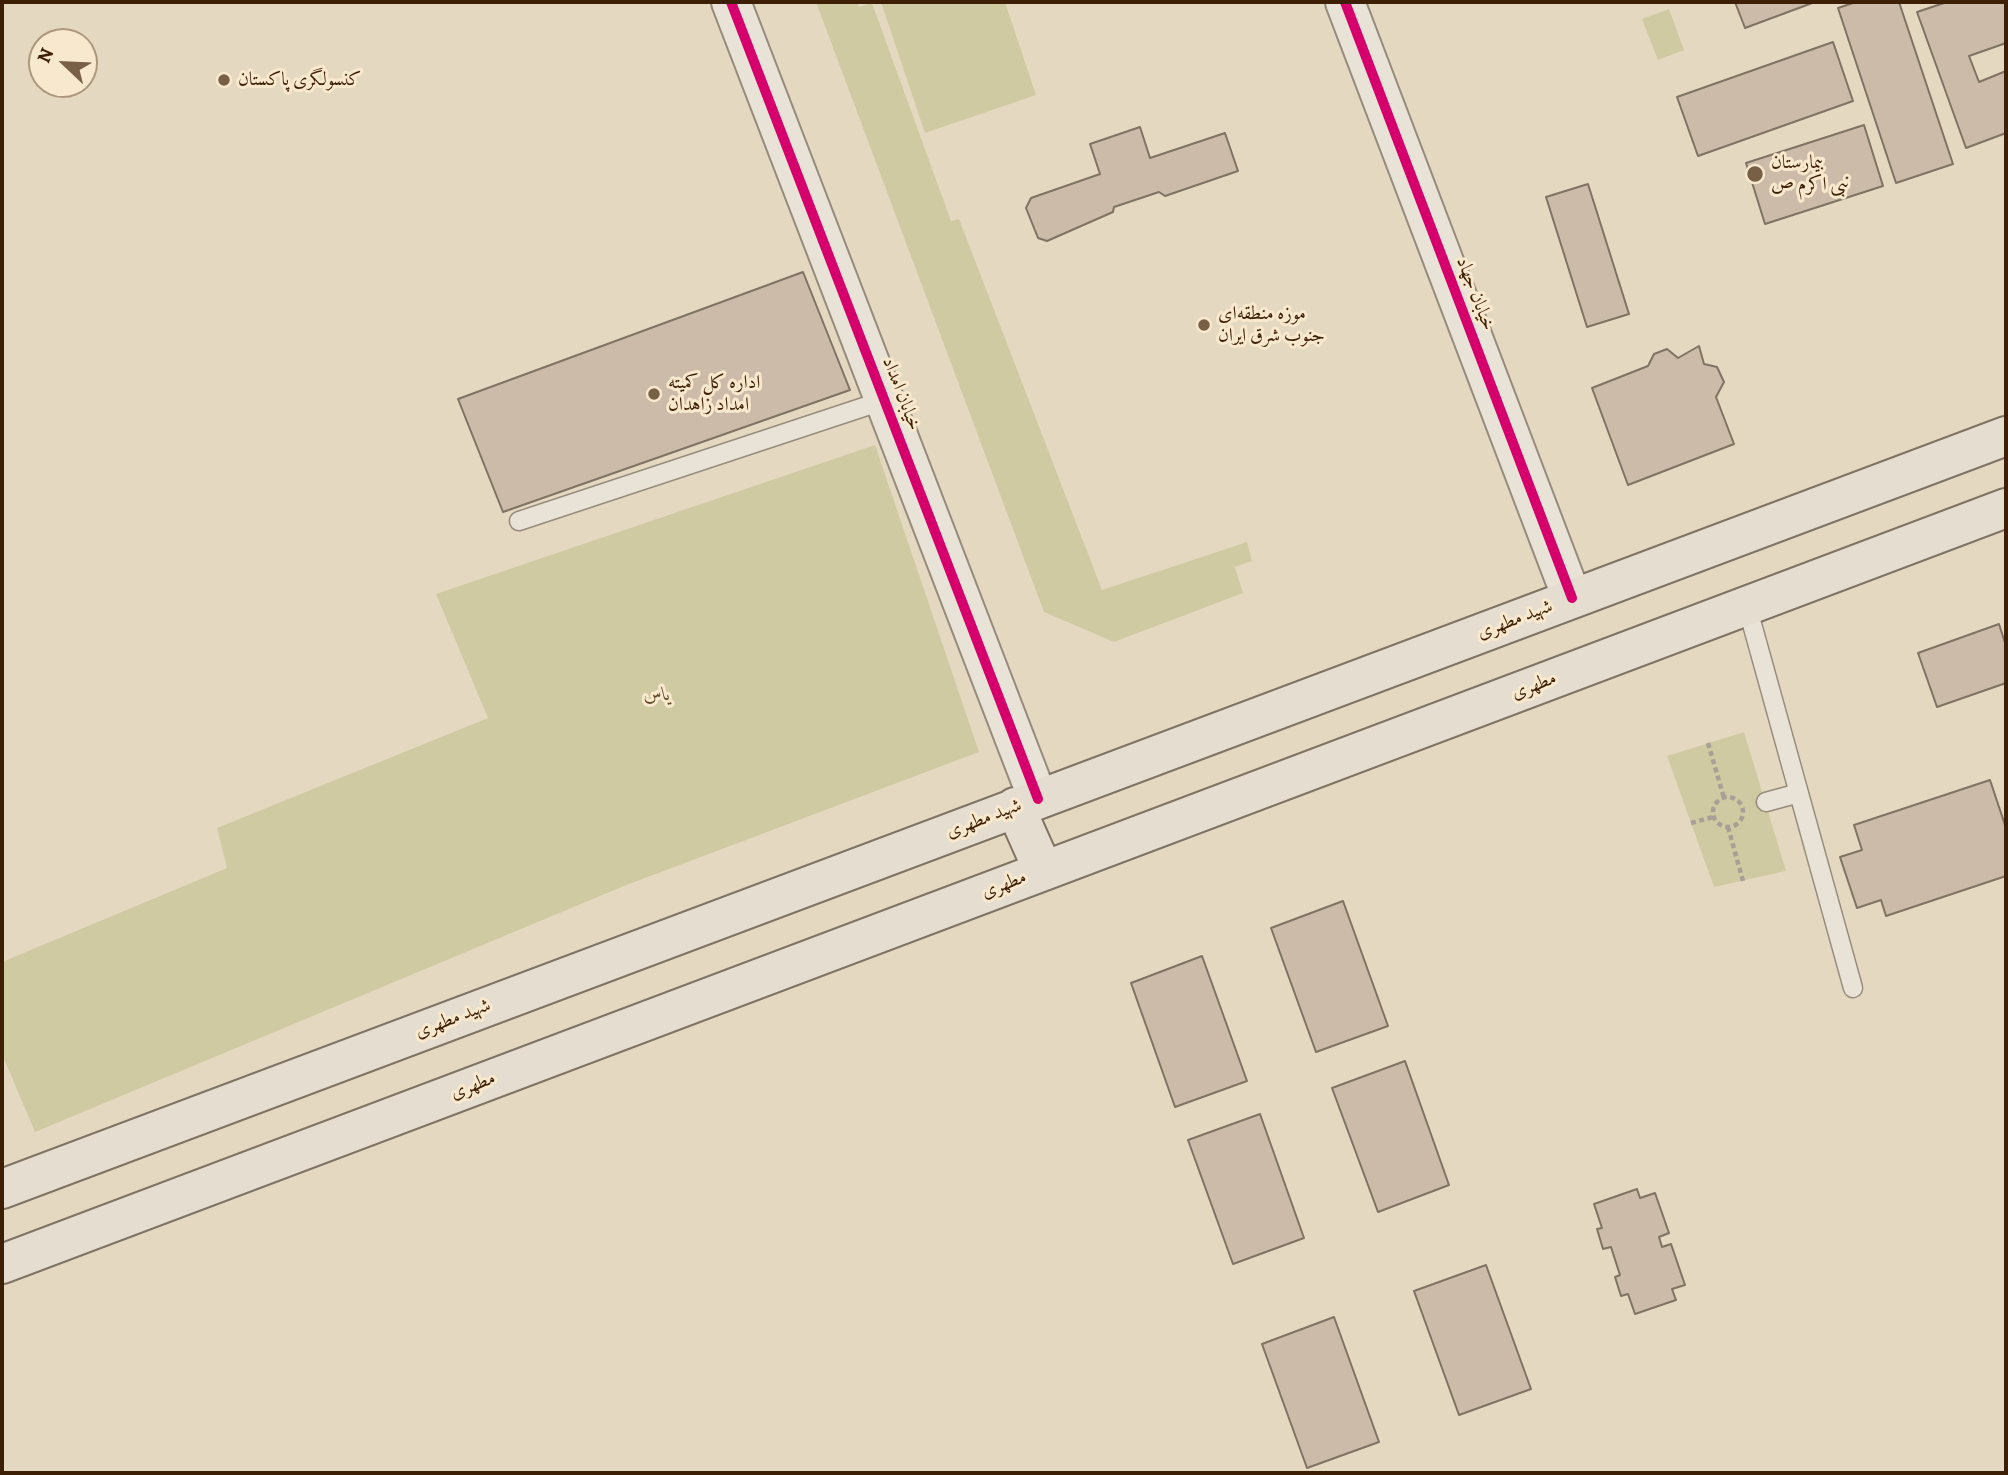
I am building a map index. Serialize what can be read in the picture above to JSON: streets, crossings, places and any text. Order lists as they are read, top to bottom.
{
  "streets": {
    "main road": ["شهید مطهری", "مطهری"],
    "street": ["خیابان جهاد", "خیابان امداد"]
  },
  "crossings": [
    ["خیابان جهاد", "شهید مطهری"],
    ["خیابان امداد", "شهید مطهری"]
  ],
  "parks": ["یاس"],
  "places": [
    "کنسولگری پاکستان",
    "بیمارستان نبی اکرم ص",
    "موزه منطقه‌ای جنوب شرق ایران",
    "اداره کل کمیته امداد زاهدان"
  ],
  "north": "top left"
}
